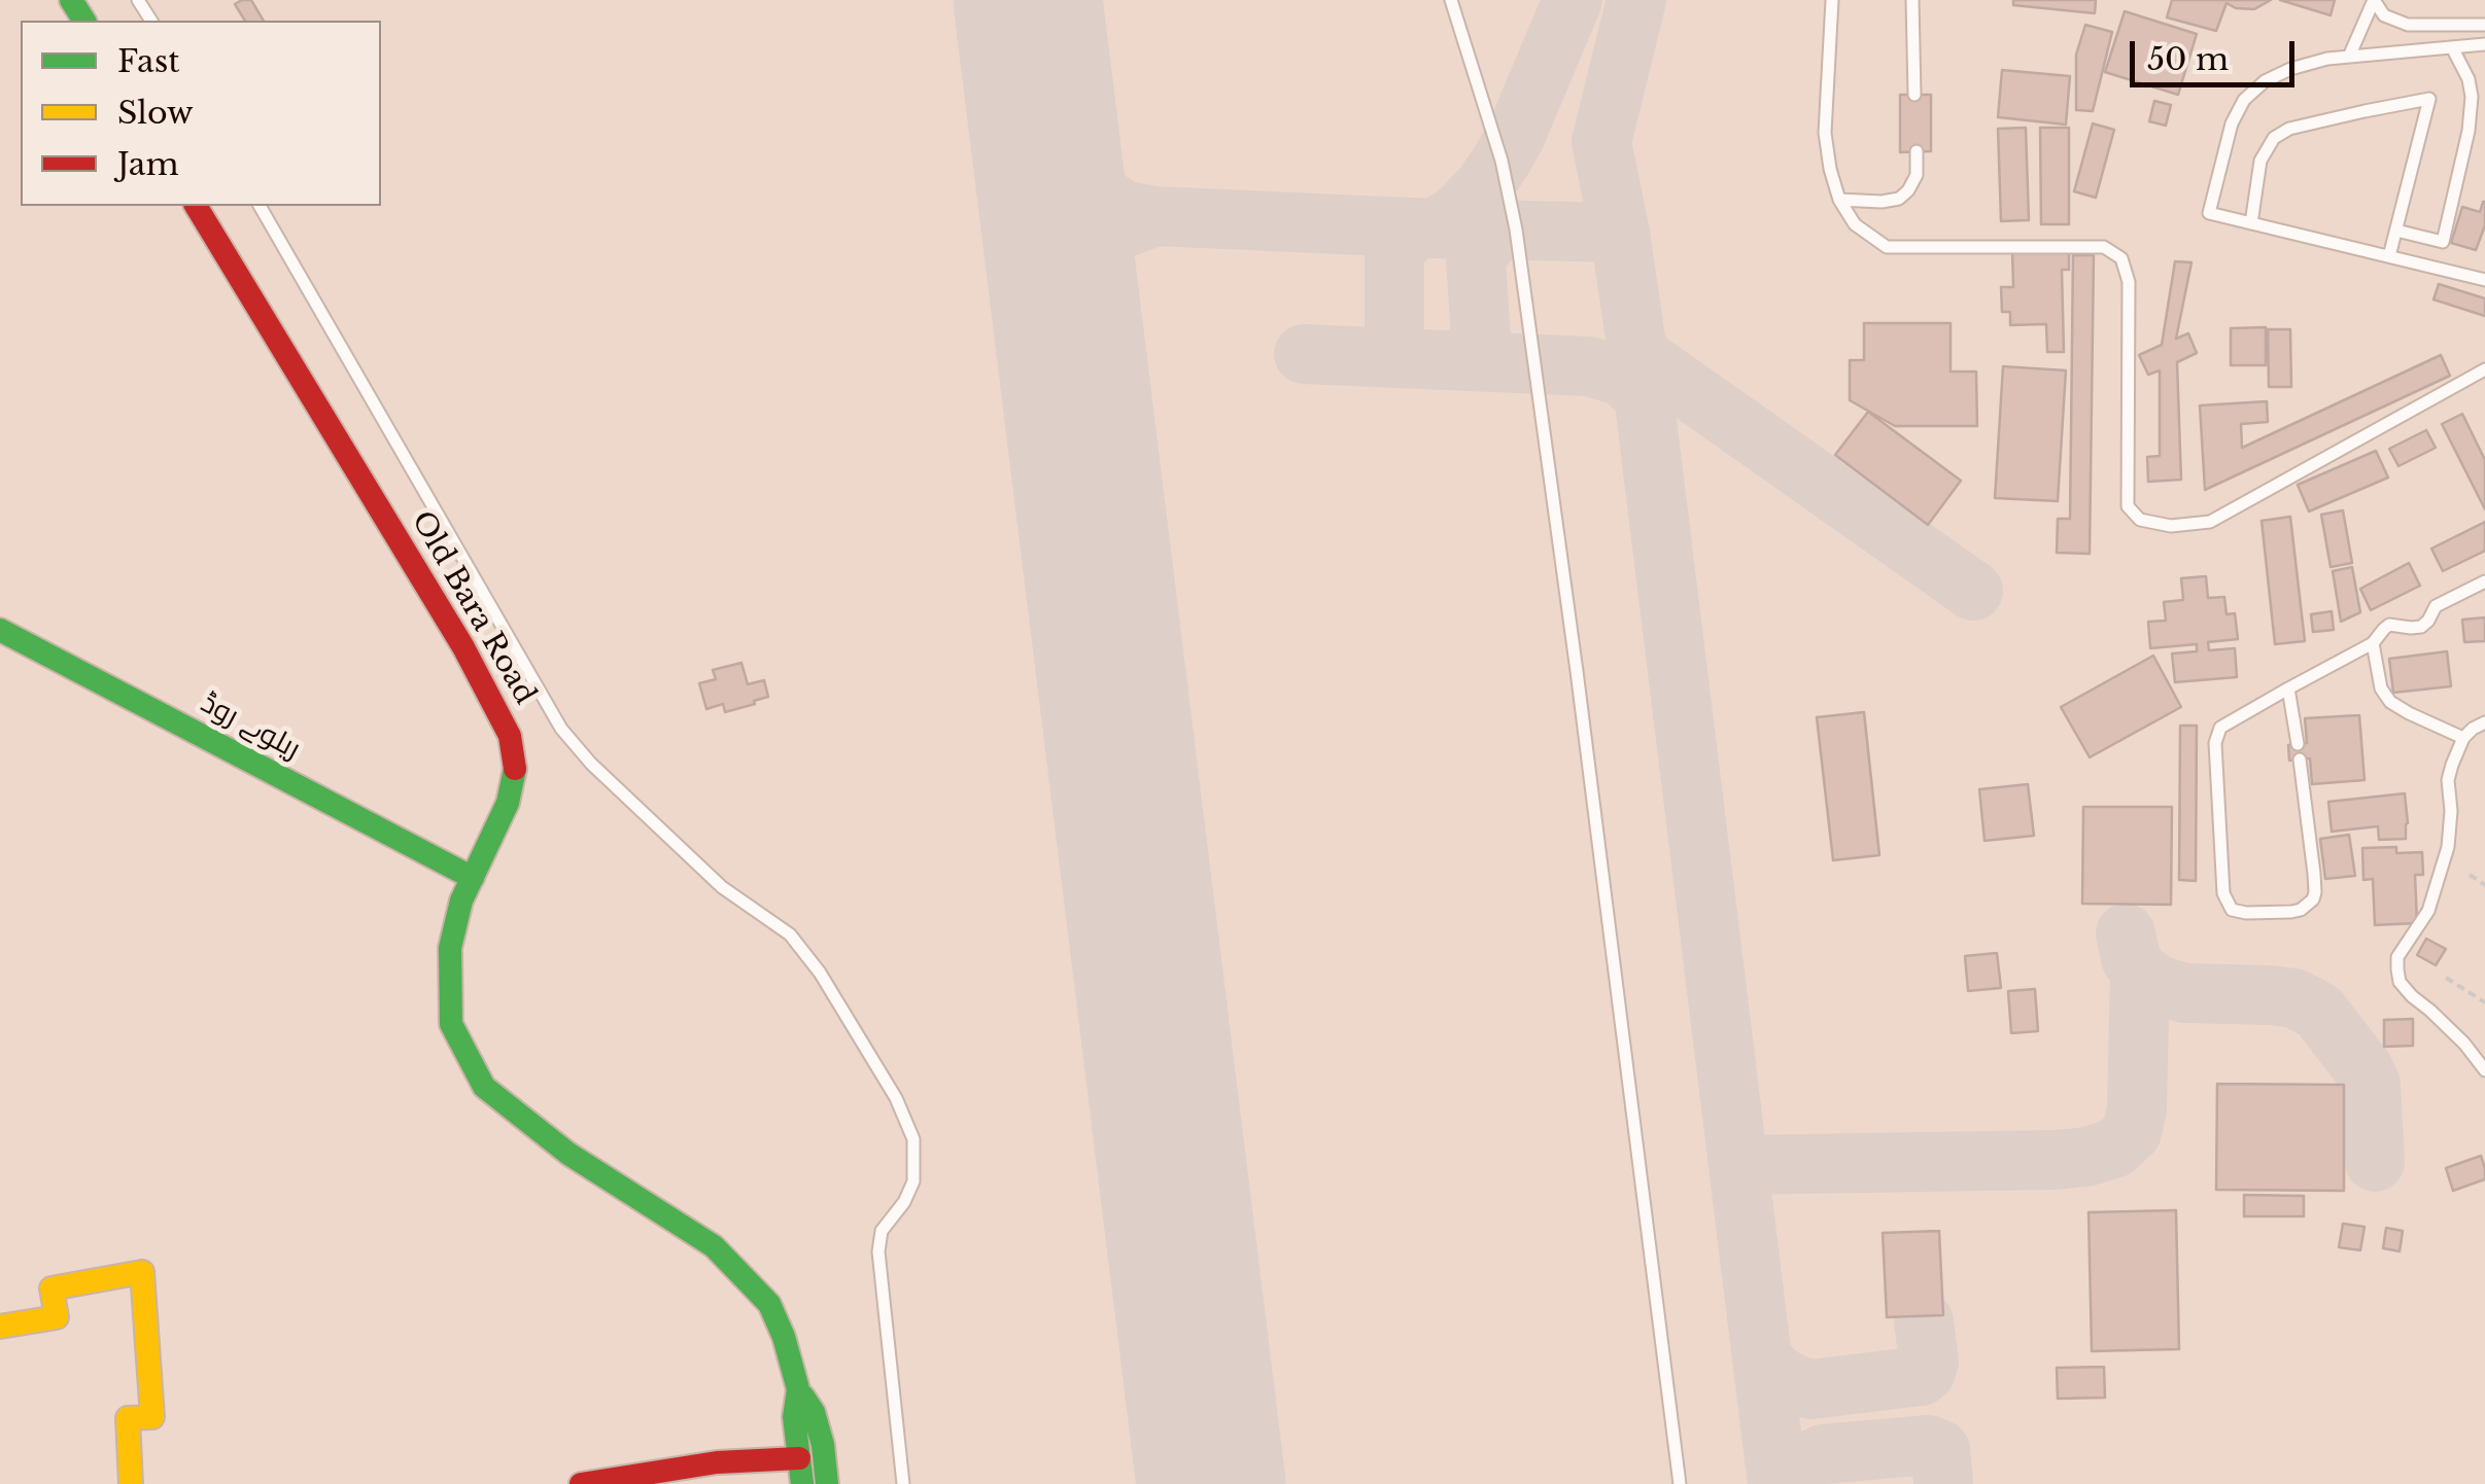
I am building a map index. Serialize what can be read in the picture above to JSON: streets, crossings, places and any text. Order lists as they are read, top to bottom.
{
  "streets": {
    "street": ["Old Bara Road", "ریلوے روڈ"]
  },
  "crossings": [
    ["Old Bara Road", "ریلوے روڈ"]
  ],
  "legend": ["Fast", "Slow", "Jam"],
  "scale_bar": "50 m"
}
